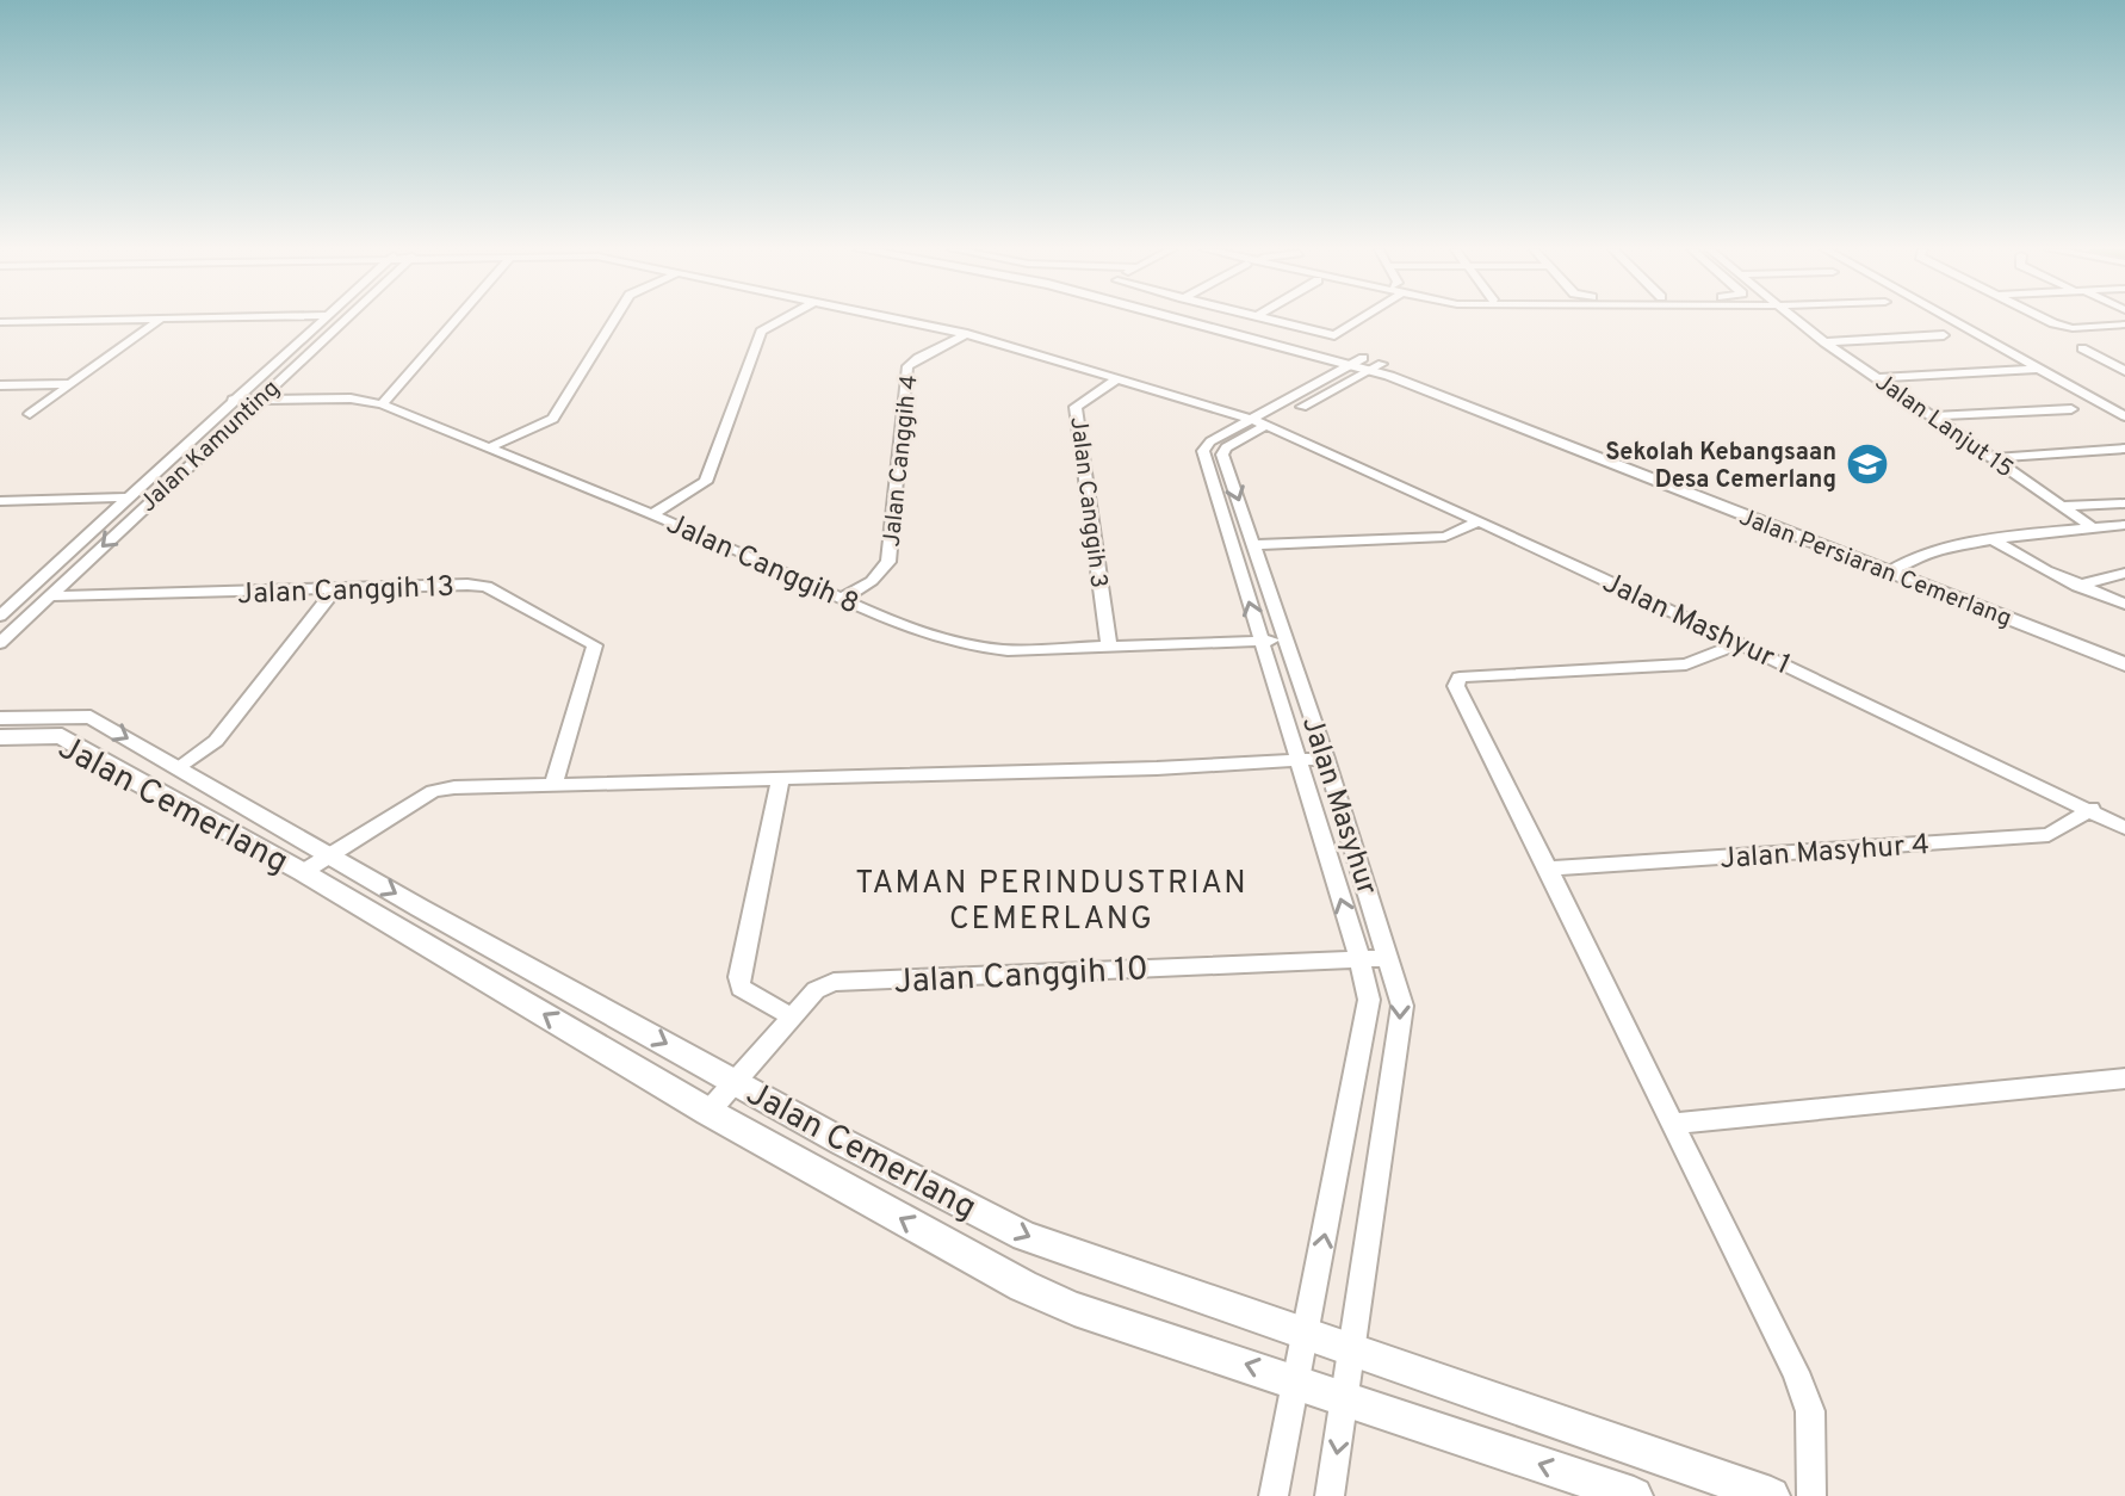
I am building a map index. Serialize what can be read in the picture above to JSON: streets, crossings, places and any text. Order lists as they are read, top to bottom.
{
  "streets": {
    "main road": ["Jalan Persiaran Cemerlang", "Jalan Cemerlang"],
    "street": [
      "Jalan Lanjut 15",
      "Jalan Kamunting",
      "Jalan Canggih 4",
      "Jalan Canggih 3",
      "Jalan Canggih 8",
      "Jalan Canggih 13",
      "Jalan Mashyur 1",
      "Jalan Masyhur",
      "Jalan Masyhur 4",
      "Jalan Canggih 10"
    ]
  },
  "crossings": [
    ["Jalan Kamunting", "Jalan Canggih 8"],
    ["Jalan Kamunting", "Jalan Canggih 13"],
    ["Jalan Canggih 4", "Jalan Canggih 8"],
    ["Jalan Canggih 4", "Jalan Mashyur 1"],
    ["Jalan Canggih 3", "Jalan Canggih 8"],
    ["Jalan Canggih 3", "Jalan Mashyur 1"],
    ["Jalan Canggih 8", "Jalan Masyhur"],
    ["Jalan Persiaran Cemerlang", "Jalan Masyhur"],
    ["Jalan Mashyur 1", "Jalan Masyhur"],
    ["Jalan Mashyur 1", "Jalan Masyhur 4"],
    ["Jalan Cemerlang", "Jalan Masyhur"],
    ["Jalan Cemerlang", "Jalan Canggih 10"],
    ["Jalan Masyhur", "Jalan Canggih 10"]
  ],
  "districts": ["TAMAN PERINDUSTRIAN CEMERLANG"],
  "places": {
    "school or university": ["Sekolah Kebangsaan Desa Cemerlang"]
  }
}
